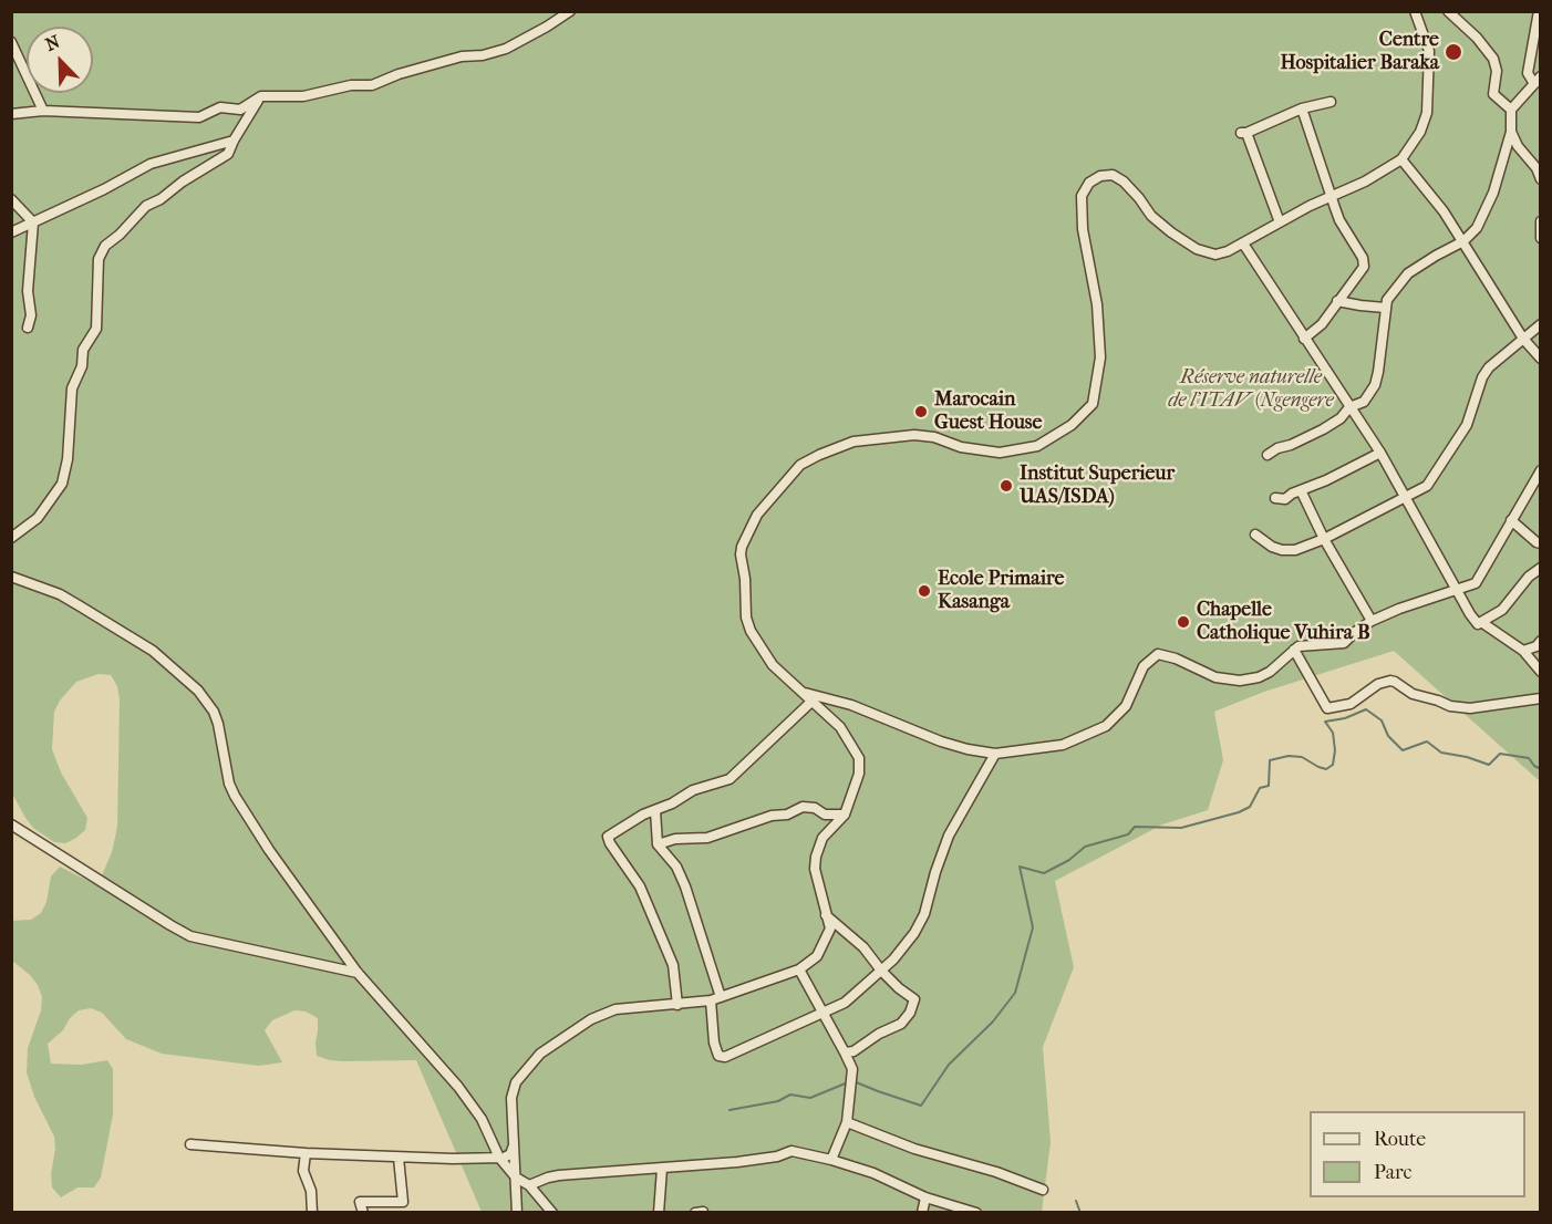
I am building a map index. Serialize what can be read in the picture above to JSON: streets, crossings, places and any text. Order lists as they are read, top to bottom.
{
  "parks": ["Réserve naturelle de l'ITAV (Ngengere"],
  "places": [
    "Centre Hospitalier Baraka",
    "Marocain Guest House",
    "Institut Superieur UAS/ISDA)",
    "Ecole Primaire Kasanga",
    "Chapelle Catholique Vuhira B"
  ],
  "legend": ["Route", "Parc"],
  "north": "top left"
}
